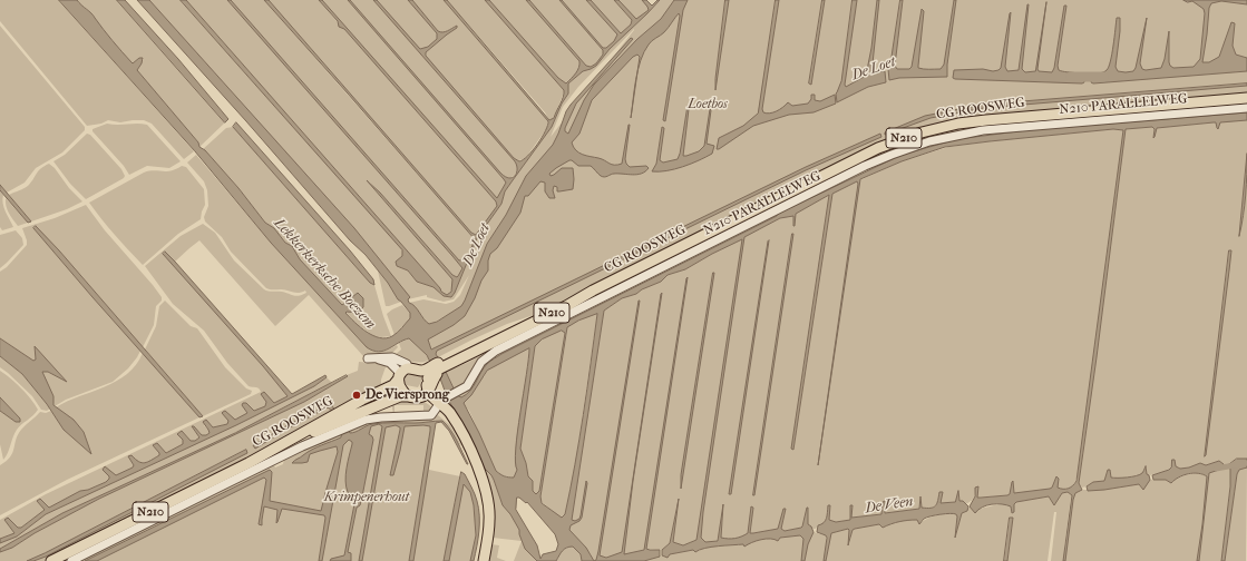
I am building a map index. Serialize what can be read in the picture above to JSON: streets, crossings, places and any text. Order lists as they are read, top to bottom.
{
  "streets": {
    "main road": ["CG ROOSWEG", "N210"],
    "street": ["N210 PARALLELWEG"]
  },
  "crossings": [
    ["N210 PARALLELWEG", "CG ROOSWEG"],
    ["CG ROOSWEG", "N210"]
  ],
  "water": ["De Loet", "Lekkerkerksche Boezem", "De Veen"],
  "parks": ["Loetbos", "Krimpenerhout"],
  "places": ["De Viersprong"]
}
